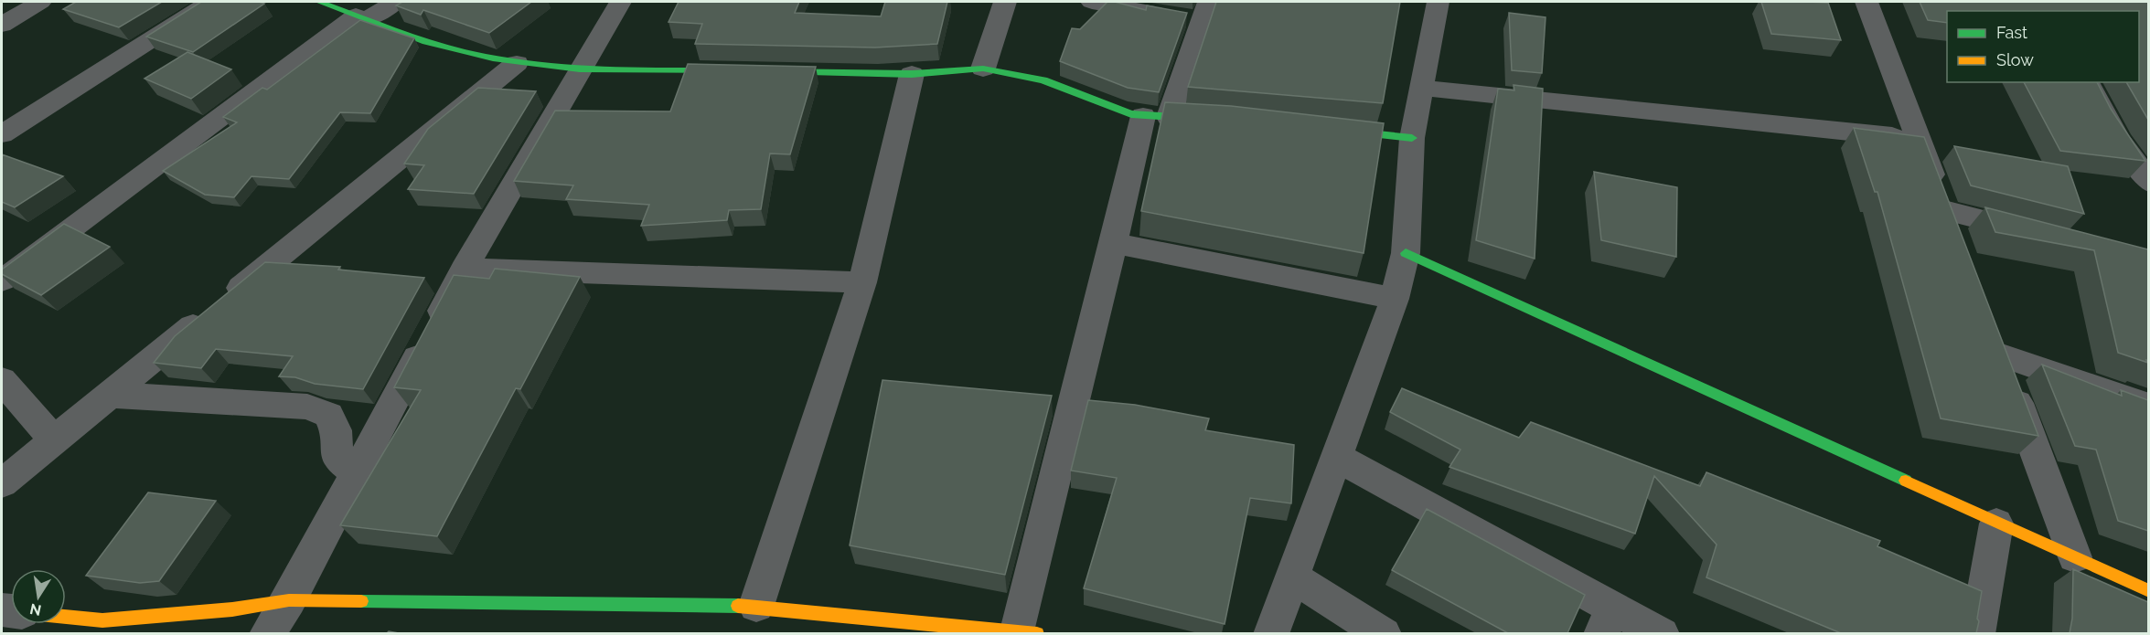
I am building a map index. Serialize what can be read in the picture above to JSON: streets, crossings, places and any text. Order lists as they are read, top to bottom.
{
  "legend": ["Fast", "Slow"],
  "north": "bottom"
}
